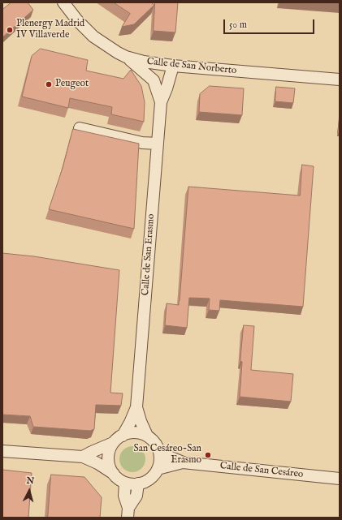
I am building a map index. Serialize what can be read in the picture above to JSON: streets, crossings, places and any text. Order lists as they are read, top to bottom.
{
  "streets": {
    "street": ["Calle de San Norberto", "Calle de San Erasmo", "Calle de San Cesáreo"]
  },
  "crossings": [
    ["Calle de San Norberto", "Calle de San Erasmo"],
    ["Calle de San Erasmo", "Calle de San Cesáreo"]
  ],
  "places": ["Plenergy Madrid IV Villaverde", "Peugeot", "San Cesáreo-San Erasmo"],
  "scale_bar": "50 m",
  "north": "top"
}
